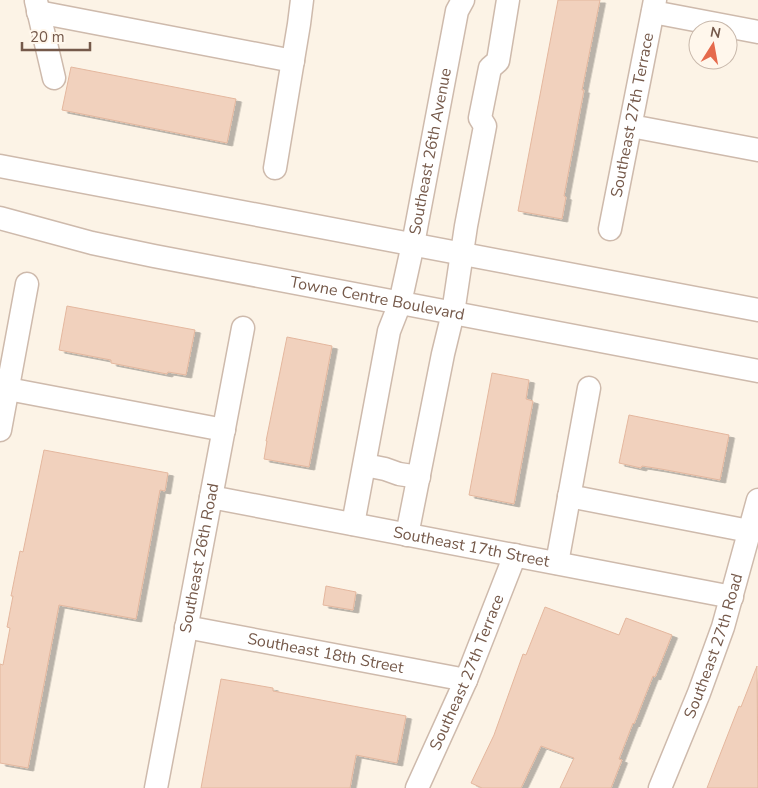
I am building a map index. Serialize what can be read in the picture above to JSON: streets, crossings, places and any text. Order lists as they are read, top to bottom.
{
  "streets": {
    "street": [
      "Southeast 27th Terrace",
      "Southeast 26th Avenue",
      "Towne Centre Boulevard",
      "Southeast 17th Street",
      "Southeast 26th Road",
      "Southeast 27th Road",
      "Southeast 18th Street"
    ]
  },
  "crossings": [
    ["Southeast 27th Terrace", "Southeast 17th Street"],
    ["Southeast 27th Terrace", "Southeast 18th Street"],
    ["Southeast 26th Avenue", "Towne Centre Boulevard"],
    ["Southeast 26th Avenue", "Southeast 17th Street"],
    ["Southeast 17th Street", "Southeast 26th Road"],
    ["Southeast 17th Street", "Southeast 27th Road"],
    ["Southeast 26th Road", "Southeast 18th Street"]
  ],
  "scale_bar": "20 m",
  "north": "top"
}
